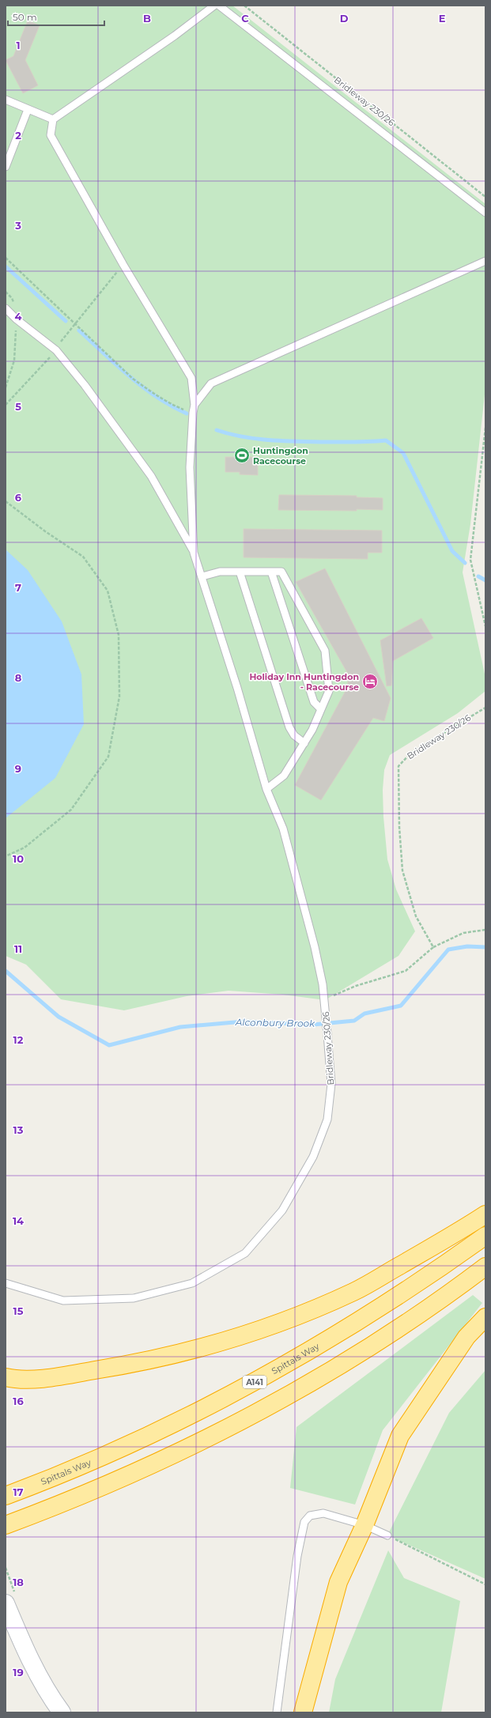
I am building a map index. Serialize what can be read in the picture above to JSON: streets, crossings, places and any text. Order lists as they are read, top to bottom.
{
  "streets": {
    "highway": ["Spittals Way", "A141"],
    "lane": ["Bridleway 230/26"]
  },
  "water": ["Alconbury Brook"],
  "places": {
    "sports": ["Huntingdon Racecourse"],
    "hotel": ["Holiday Inn Huntingdon - Racecourse"]
  },
  "scale_bar": "50 m",
  "grid": {
    "columns": [
      "B",
      "C",
      "D",
      "E"
    ],
    "rows": [
      "1",
      "2",
      "3",
      "4",
      "5",
      "6",
      "7",
      "8",
      "9",
      "10",
      "11",
      "12",
      "13",
      "14",
      "15",
      "16",
      "17",
      "18",
      "19"
    ]
  }
}
